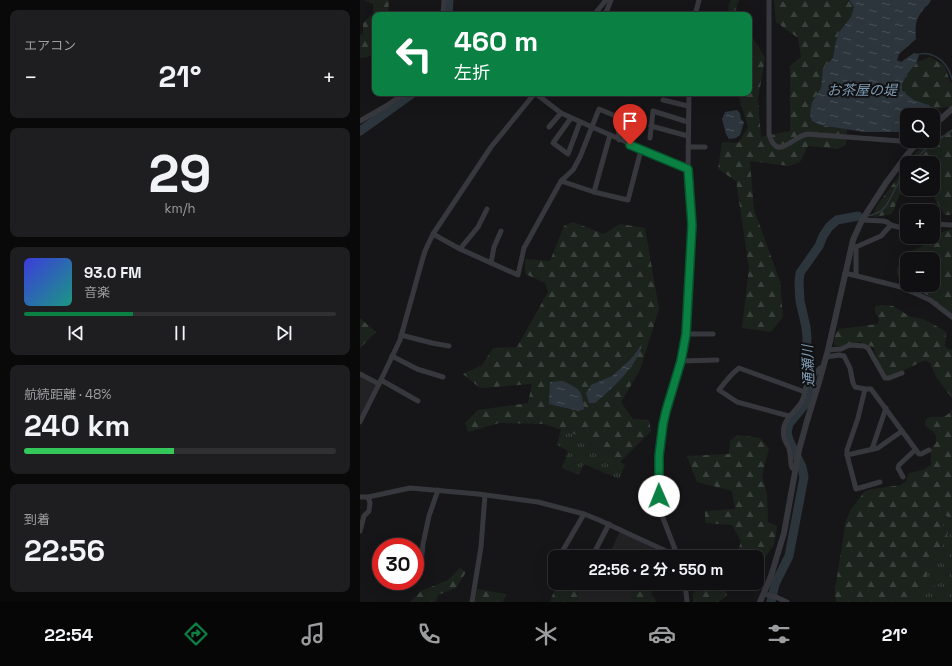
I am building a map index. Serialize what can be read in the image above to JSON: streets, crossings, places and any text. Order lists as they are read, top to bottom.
{
  "water": ["お茶屋の堤", "通瀬川"],
  "page": {
    "tile": [
      "エアコン",
      ["29", "km/h"],
      ["航続距離 · 48%", "240 km"],
      ["到着", "22:56"]
    ],
    "turn": ["460 m", "左折"],
    "heat": ["−", "21°", "+"],
    "map_buttons": ["+", "−"],
    "song": ["93.0 FM", "音楽"],
    "limit": "30",
    "trip": "22:56 · 2 分 · 550 m",
    "tabs": ["22:54", "21°"]
  }
}
